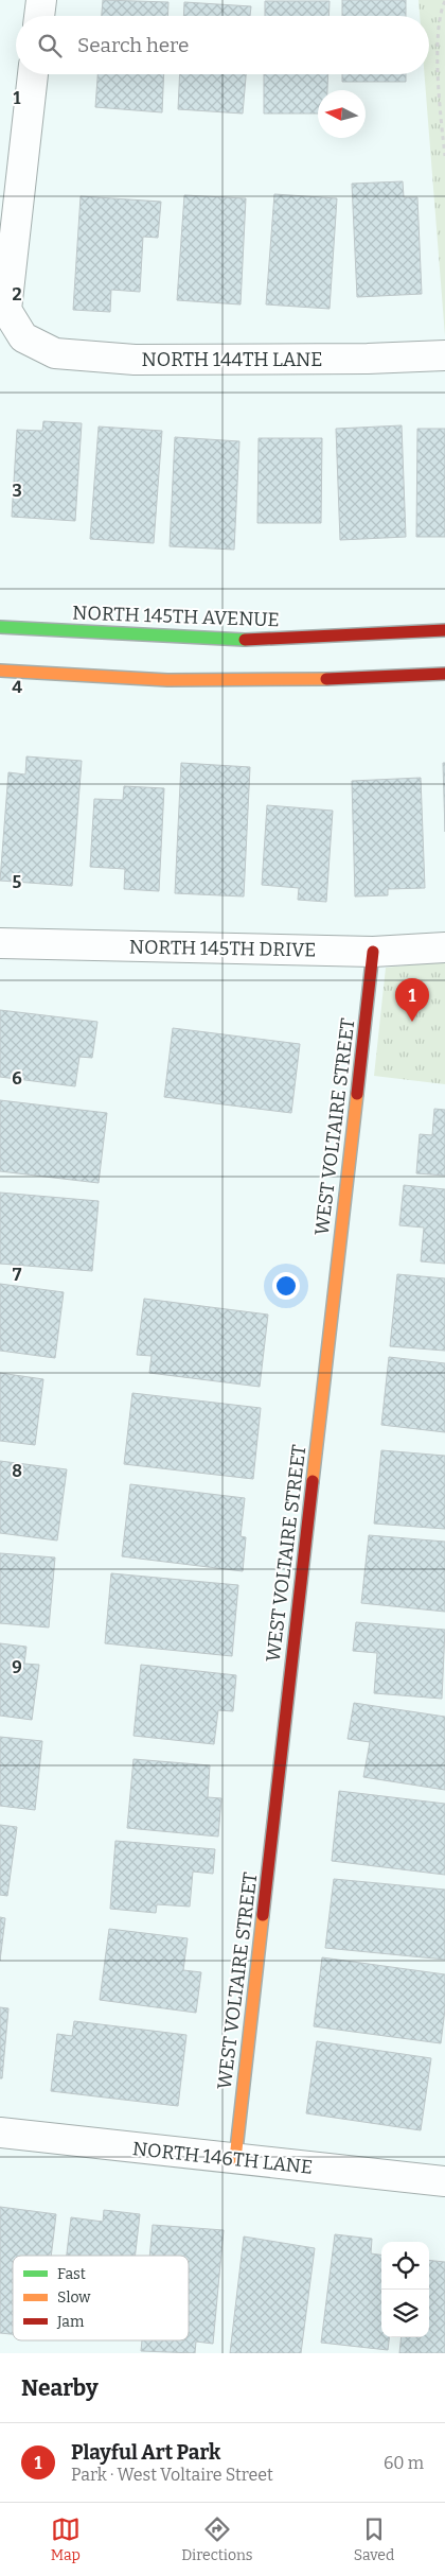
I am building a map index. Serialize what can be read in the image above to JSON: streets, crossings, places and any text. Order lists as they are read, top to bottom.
{
  "streets": {
    "street": [
      "NORTH 144TH LANE",
      "NORTH 145TH AVENUE",
      "NORTH 145TH DRIVE",
      "WEST VOLTAIRE STREET",
      "NORTH 146TH LANE"
    ]
  },
  "crossings": [
    ["NORTH 145TH DRIVE", "WEST VOLTAIRE STREET"],
    ["WEST VOLTAIRE STREET", "NORTH 146TH LANE"]
  ],
  "legend": ["Fast", "Slow", "Jam"],
  "north": "left",
  "page": {
    "search": "Search here",
    "pins": "1",
    "heading": "Nearby",
    "list": [
      {
        "mark": "1",
        "name": "Playful Art Park",
        "note": "Park · West Voltaire Street",
        "value": "60 m"
      }
    ],
    "nav": ["Map", "Directions", "Saved"]
  },
  "grid": {
    "rows": [
      "1",
      "2",
      "3",
      "4",
      "5",
      "6",
      "7",
      "8",
      "9"
    ]
  }
}
